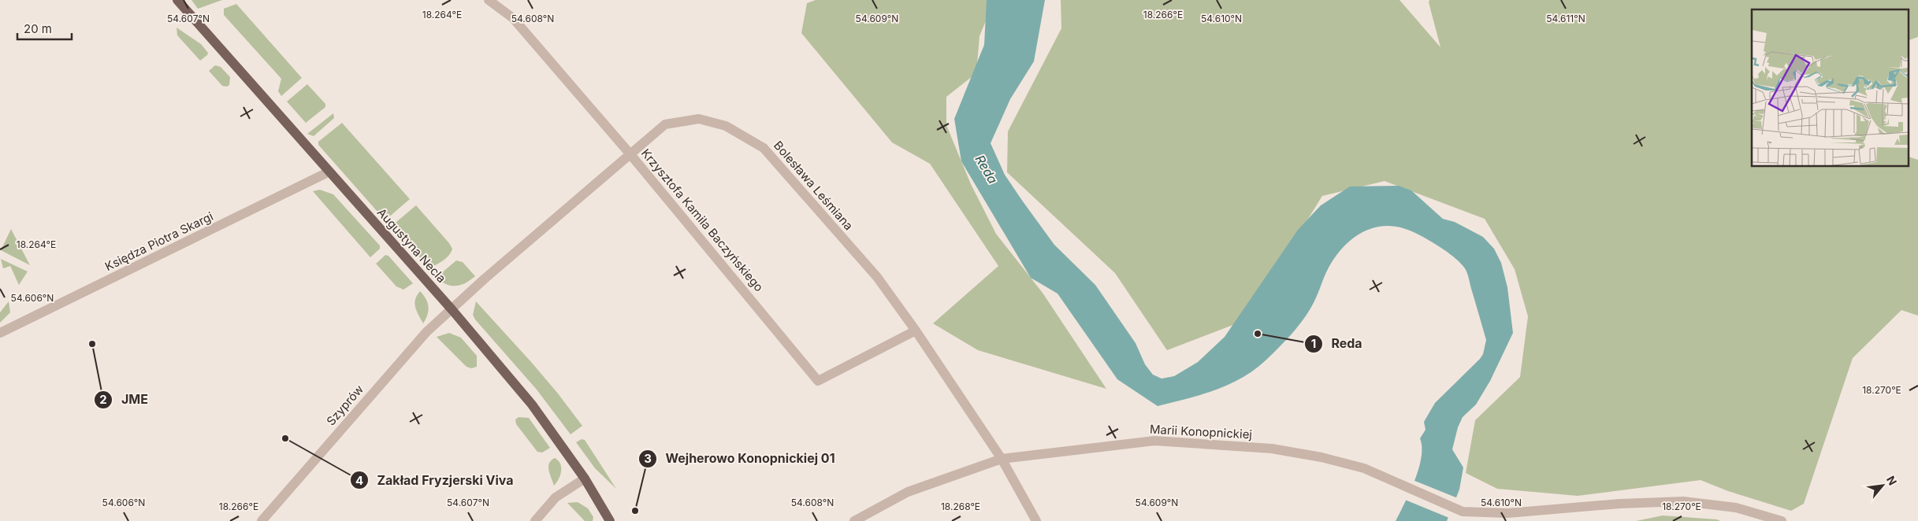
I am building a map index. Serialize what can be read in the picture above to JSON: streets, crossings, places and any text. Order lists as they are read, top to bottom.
{
  "streets": {
    "main road": ["Augustyna Necla"],
    "street": [
      "Bolesława Leśmiana",
      "Krzysztofa Kamila Baczyńskiego",
      "Księdza Piotra Skargi",
      "Szyprów",
      "Marii Konopnickiej"
    ]
  },
  "crossings": [
    ["Bolesława Leśmiana", "Krzysztofa Kamila Baczyńskiego"],
    ["Bolesława Leśmiana", "Augustyna Necla"],
    ["Bolesława Leśmiana", "Szyprów"],
    ["Bolesława Leśmiana", "Marii Konopnickiej"],
    ["Księdza Piotra Skargi", "Augustyna Necla"],
    ["Augustyna Necla", "Szyprów"]
  ],
  "water": ["Reda"],
  "places": [
    "Reda",
    "JME",
    "Zakład Fryzjerski Viva",
    "Wejherowo Konopnickiej 01"
  ],
  "scale_bar": "20 m",
  "north": "top right",
  "coordinates": [
    "18.264°E",
    "18.266°E",
    "54.607°N",
    "54.608°N",
    "54.609°N",
    "54.610°N",
    "54.611°N",
    "54.606°N",
    "18.270°E",
    "18.268°E"
  ]
}
